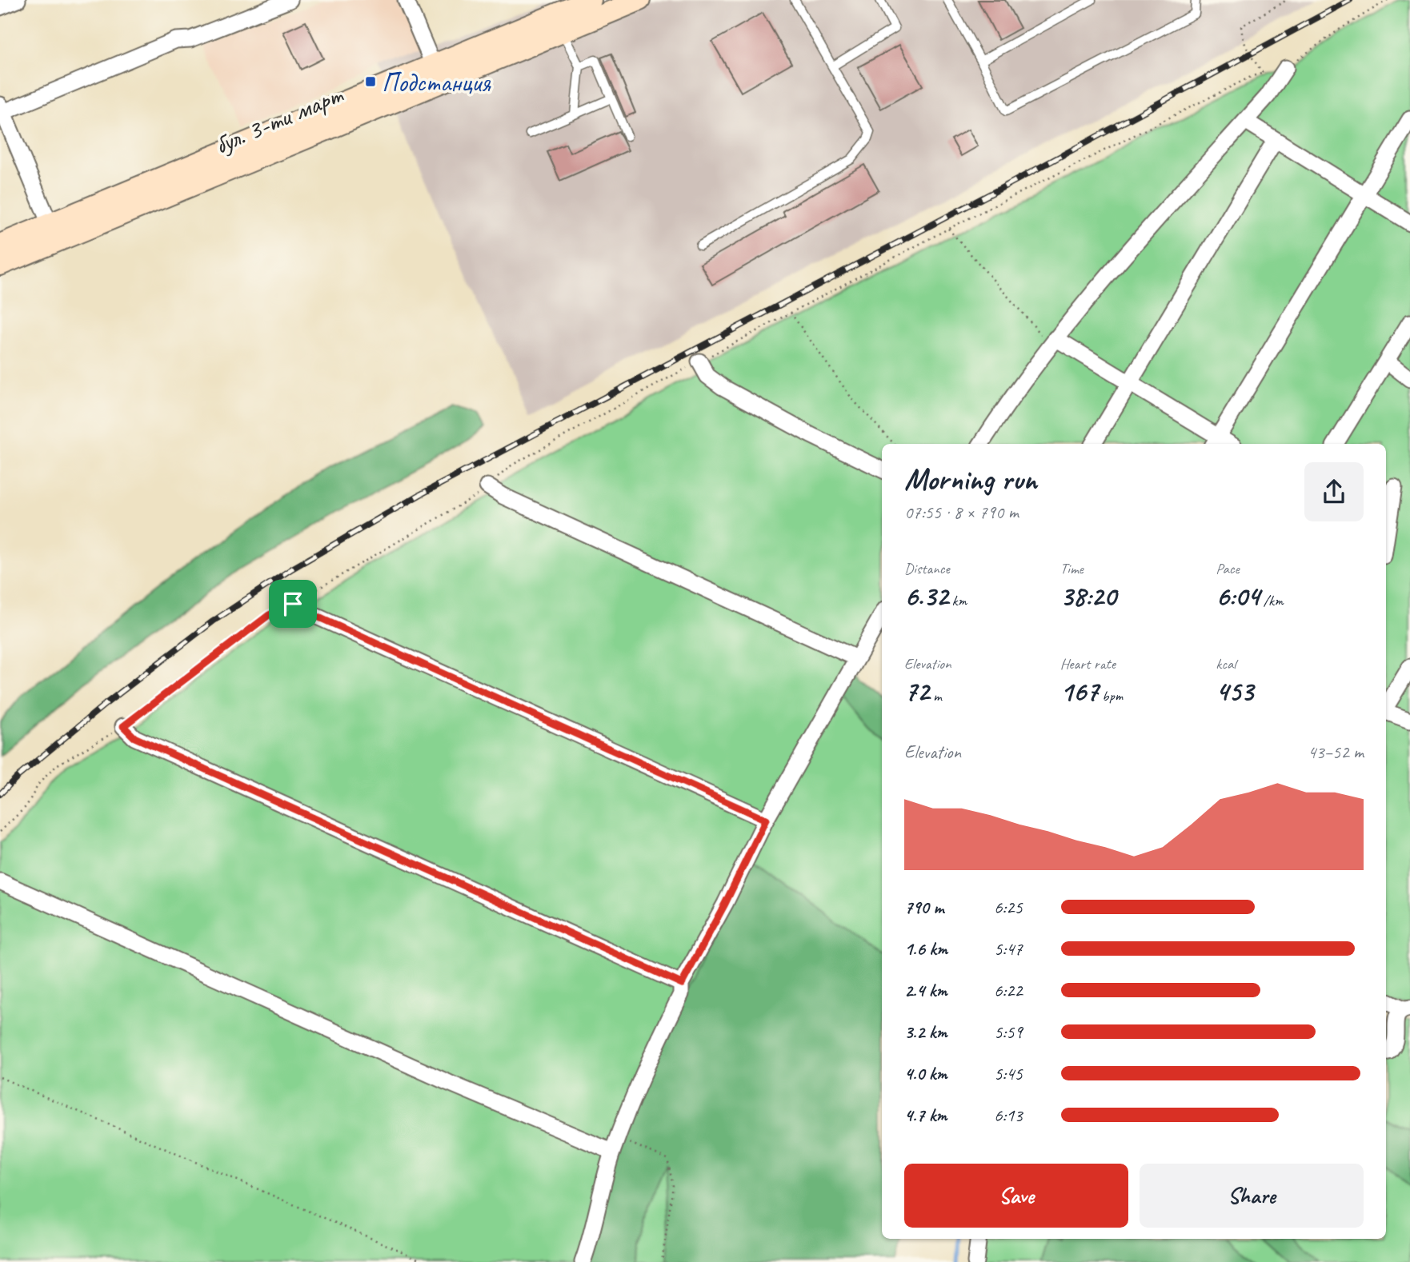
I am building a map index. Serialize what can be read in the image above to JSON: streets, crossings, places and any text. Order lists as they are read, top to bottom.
{
  "streets": {
    "main road": ["бул. 3-ти март"]
  },
  "places": {
    "transit": ["Подстанция"]
  },
  "page": {
    "heading": ["Morning run", "07:55 · 8 × 790 m"],
    "stats": [
      ["Distance", "6.32 km"],
      ["Time", "38:20"],
      ["Pace", "6:04 /km"],
      ["Elevation", "72 m"],
      ["Heart rate", "167 bpm"],
      ["kcal", "453"]
    ],
    "chart": ["Elevation", "43–52 m"],
    "list": [
      {
        "name": "790 m",
        "note": "6:25"
      },
      {
        "name": "1.6 km",
        "note": "5:47"
      },
      {
        "name": "2.4 km",
        "note": "6:22"
      },
      {
        "name": "3.2 km",
        "note": "5:59"
      },
      {
        "name": "4.0 km",
        "note": "5:45"
      },
      {
        "name": "4.7 km",
        "note": "6:13"
      }
    ],
    "buttons": ["Save", "Share"]
  }
}
